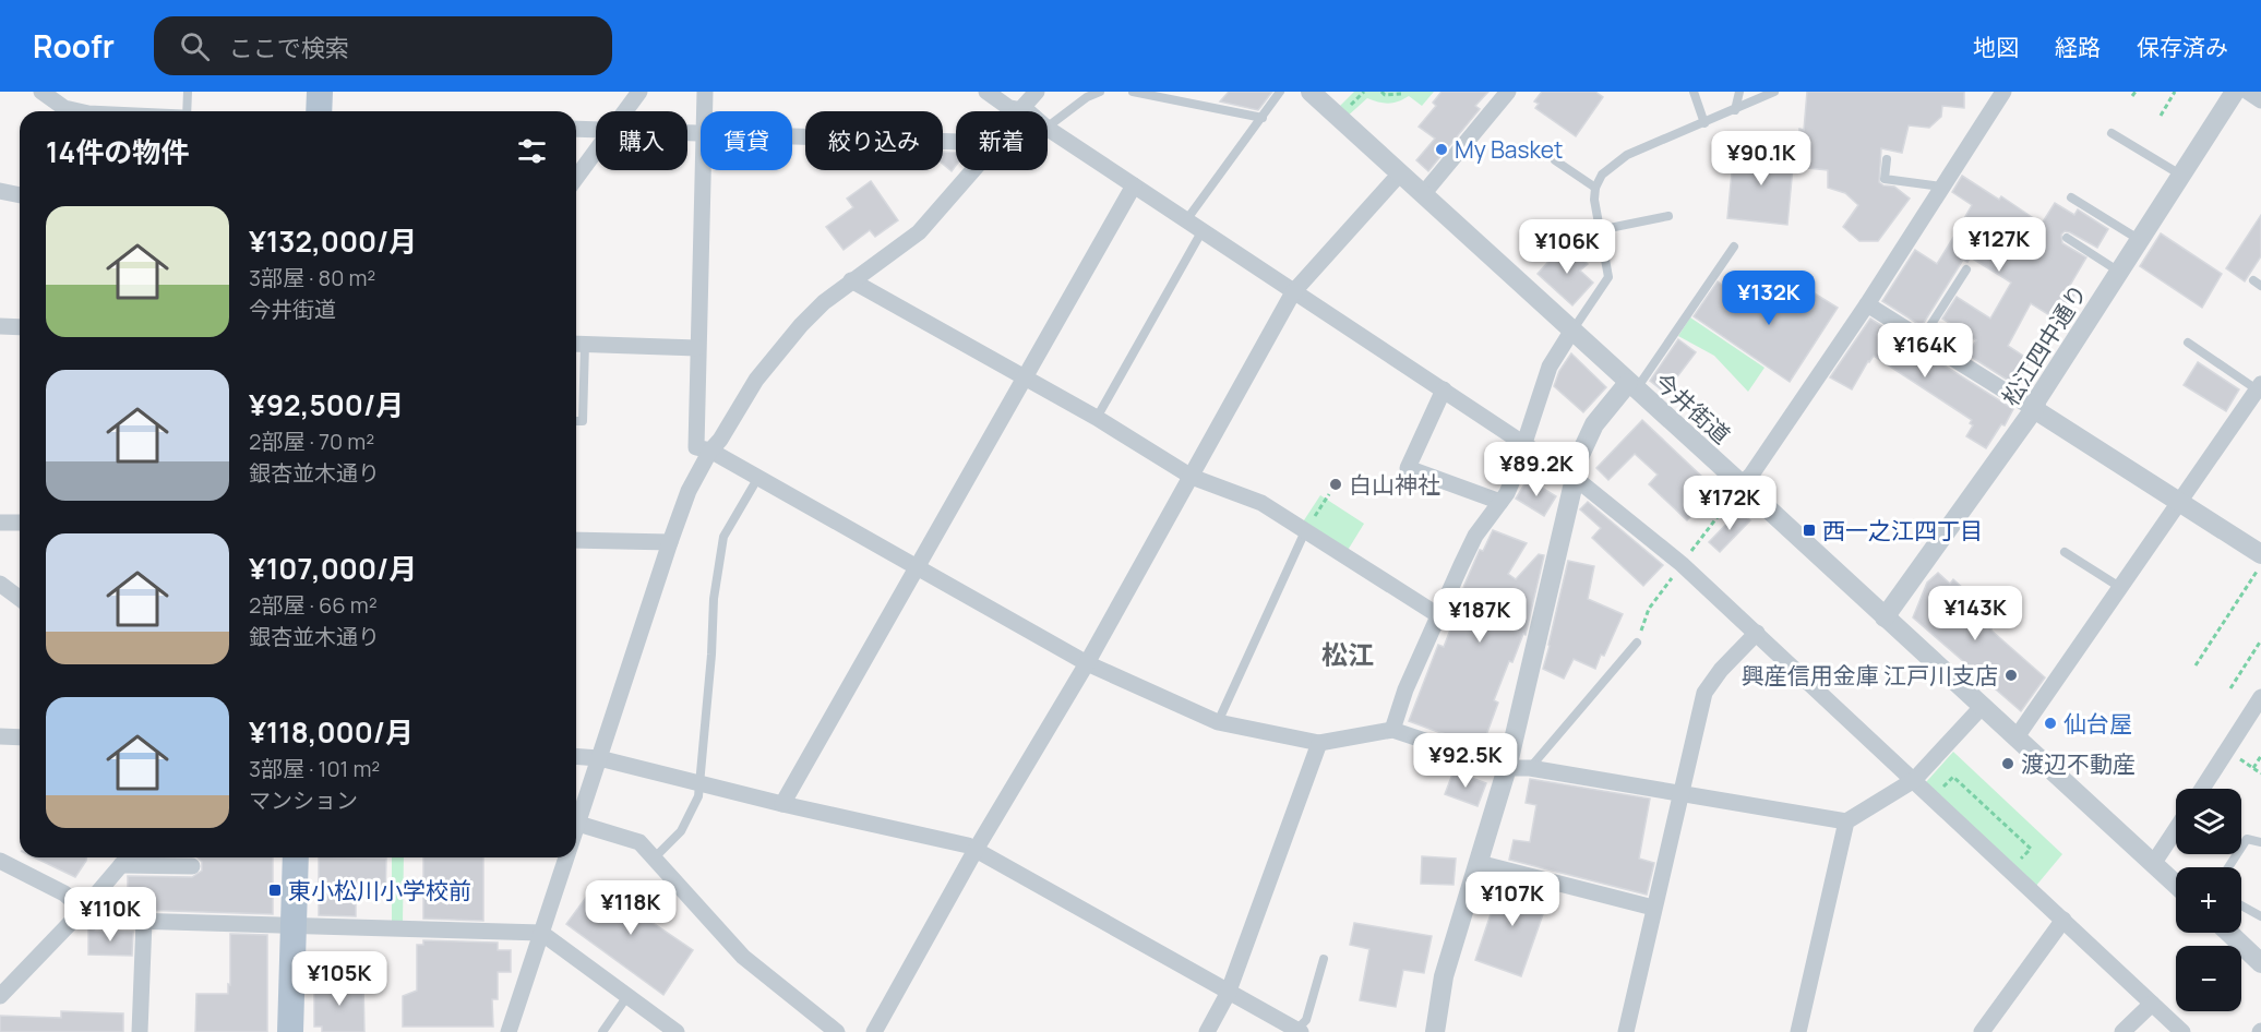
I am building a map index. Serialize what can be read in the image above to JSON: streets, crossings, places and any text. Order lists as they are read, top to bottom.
{
  "streets": {
    "street": ["松江四中通り", "今井街道"]
  },
  "crossings": [
    ["松江四中通り", "今井街道"]
  ],
  "districts": ["松江"],
  "places": {
    "other": [
      "My Basket",
      "白山神社",
      "興産信用金庫 江戸川支店",
      "仙台屋",
      "渡辺不動産"
    ],
    "transit": ["西一之江四丁目", "東小松川小学校前"]
  },
  "page": {
    "header": "Roofr",
    "search": "ここで検索",
    "nav": ["地図", "経路", "保存済み"],
    "chip": [
      "購入",
      "賃貸",
      "絞り込み",
      "新着"
    ],
    "heading": "14件の物件",
    "price": [
      "¥90.1K",
      "¥127K",
      "¥106K",
      "¥132K",
      "¥164K",
      "¥89.2K",
      "¥172K",
      "¥143K",
      "¥187K",
      "¥92.5K",
      "¥107K",
      "¥118K",
      "¥110K",
      "¥105K"
    ],
    "list": [
      {
        "name": "¥132,000/月",
        "note": "3部屋 · 80 m² · 今井街道"
      },
      {
        "name": "¥92,500/月",
        "note": "2部屋 · 70 m² · 銀杏並木通り"
      },
      {
        "name": "¥107,000/月",
        "note": "2部屋 · 66 m² · 銀杏並木通り"
      },
      {
        "name": "¥118,000/月",
        "note": "3部屋 · 101 m² · マンション"
      }
    ],
    "map_buttons": ["+", "−"]
  }
}
